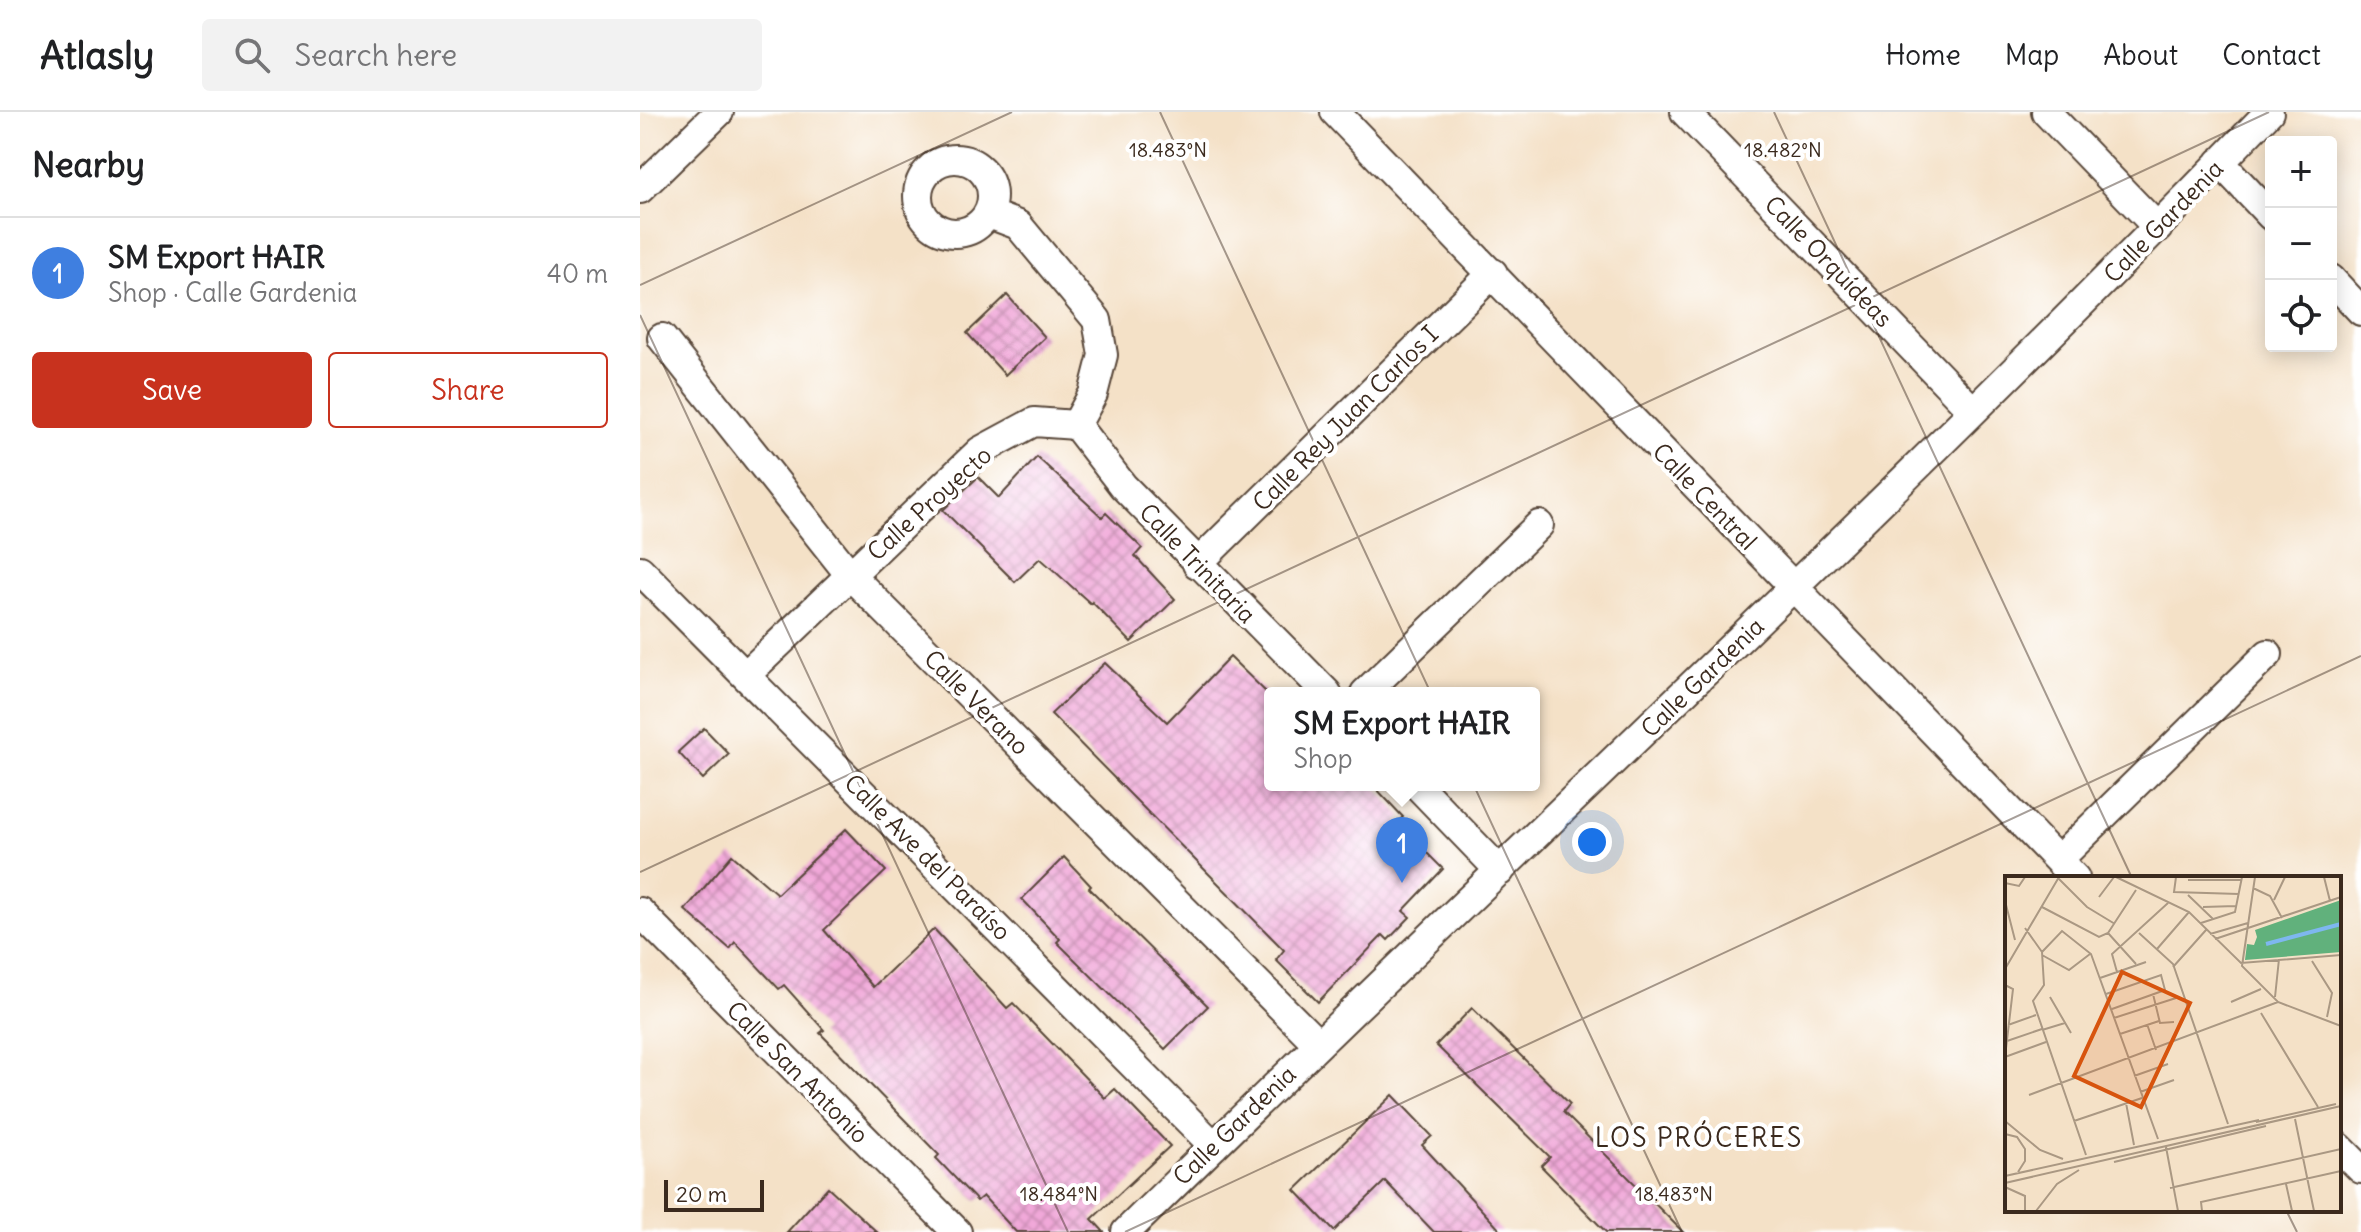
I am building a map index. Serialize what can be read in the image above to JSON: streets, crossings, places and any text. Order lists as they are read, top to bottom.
{
  "streets": {
    "street": [
      "Calle Gardenia",
      "Calle Orquídeas",
      "Calle Rey Juan Carlos I",
      "Calle Central",
      "Calle Proyecto",
      "Calle Trinitaria",
      "Calle Verano",
      "Calle Ave del Paraíso",
      "Calle San Antonio"
    ]
  },
  "crossings": [
    ["Calle Gardenia", "Calle Orquídeas"],
    ["Calle Gardenia", "Calle Central"],
    ["Calle Gardenia", "Calle Verano"],
    ["Calle Gardenia", "Calle Ave del Paraíso"],
    ["Calle Rey Juan Carlos I", "Calle Central"],
    ["Calle Rey Juan Carlos I", "Calle Trinitaria"],
    ["Calle Proyecto", "Calle Trinitaria"],
    ["Calle Proyecto", "Calle Verano"],
    ["Calle Proyecto", "Calle Ave del Paraíso"]
  ],
  "districts": ["LOS PRÓCERES"],
  "scale_bar": "20 m",
  "page": {
    "header": "Atlasly",
    "search": "Search here",
    "nav": [
      "Home",
      "Map",
      "About",
      "Contact"
    ],
    "heading": "Nearby",
    "map_buttons": ["+", "−"],
    "list": [
      {
        "mark": "1",
        "name": "SM Export HAIR",
        "note": "Shop · Calle Gardenia",
        "value": "40 m"
      }
    ],
    "buttons": ["Save", "Share"],
    "popup": ["SM Export HAIR", "Shop"],
    "pins": "1",
    "scale": "20 m"
  },
  "coordinates": ["18.483°N", "18.482°N", "18.484°N"]
}
